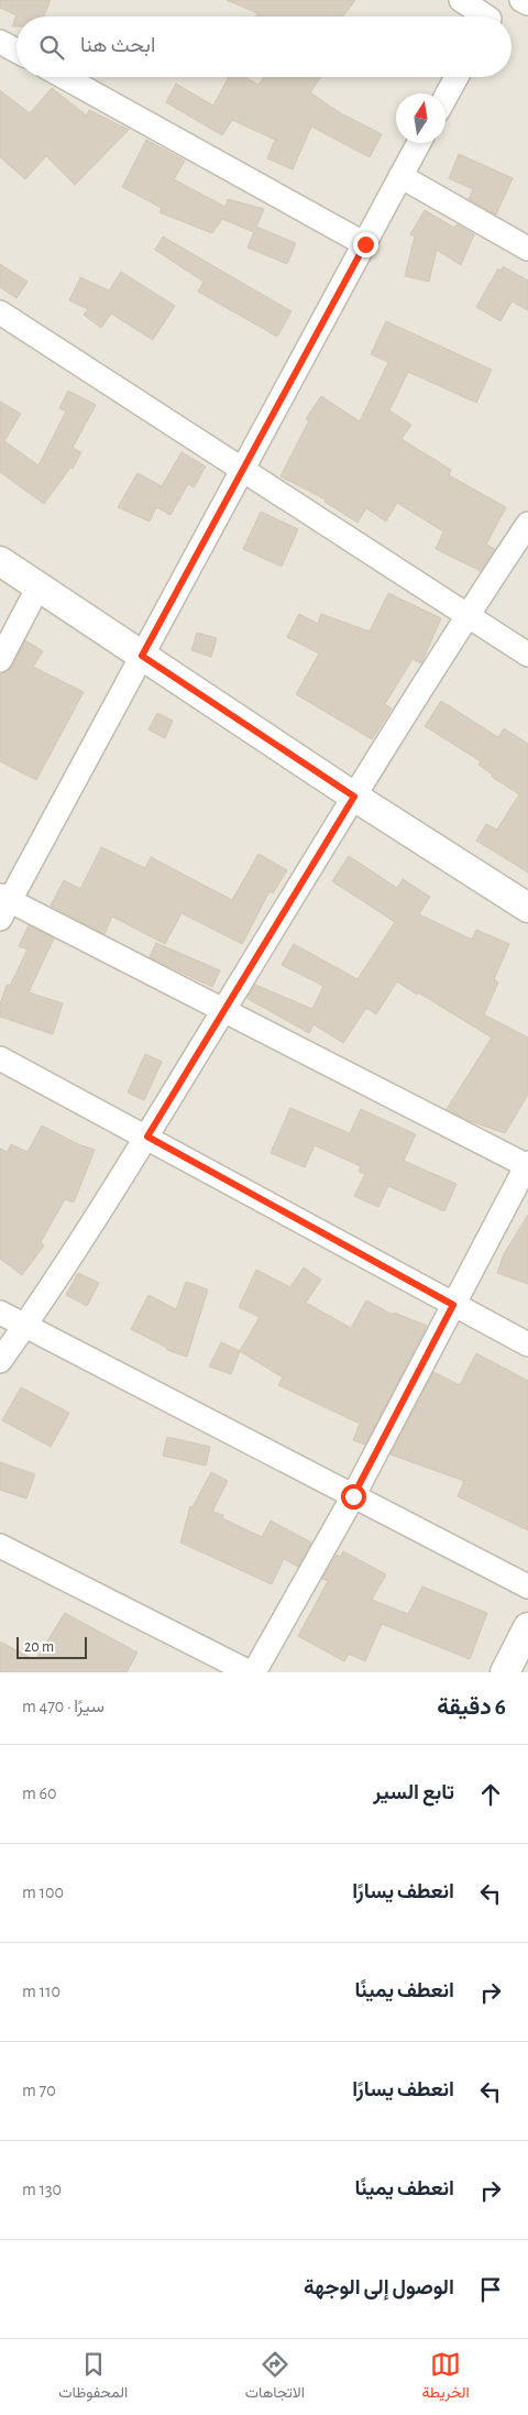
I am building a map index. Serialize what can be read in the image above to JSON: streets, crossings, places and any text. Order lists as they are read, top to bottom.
{
  "scale_bar": "20 m",
  "north": "top",
  "page": {
    "search": "ابحث هنا",
    "scale": "20 m",
    "heading": ["6 دقيقة", "سيرًا · 470 m"],
    "list": [
      ["تابع السير", "60 m"],
      ["انعطف يسارًا", "100 m"],
      ["انعطف يمينًا", "110 m"],
      ["انعطف يسارًا", "70 m"],
      ["انعطف يمينًا", "130 m"],
      "الوصول إلى الوجهة"
    ],
    "nav": ["الخريطة", "الاتجاهات", "المحفوظات"]
  }
}
